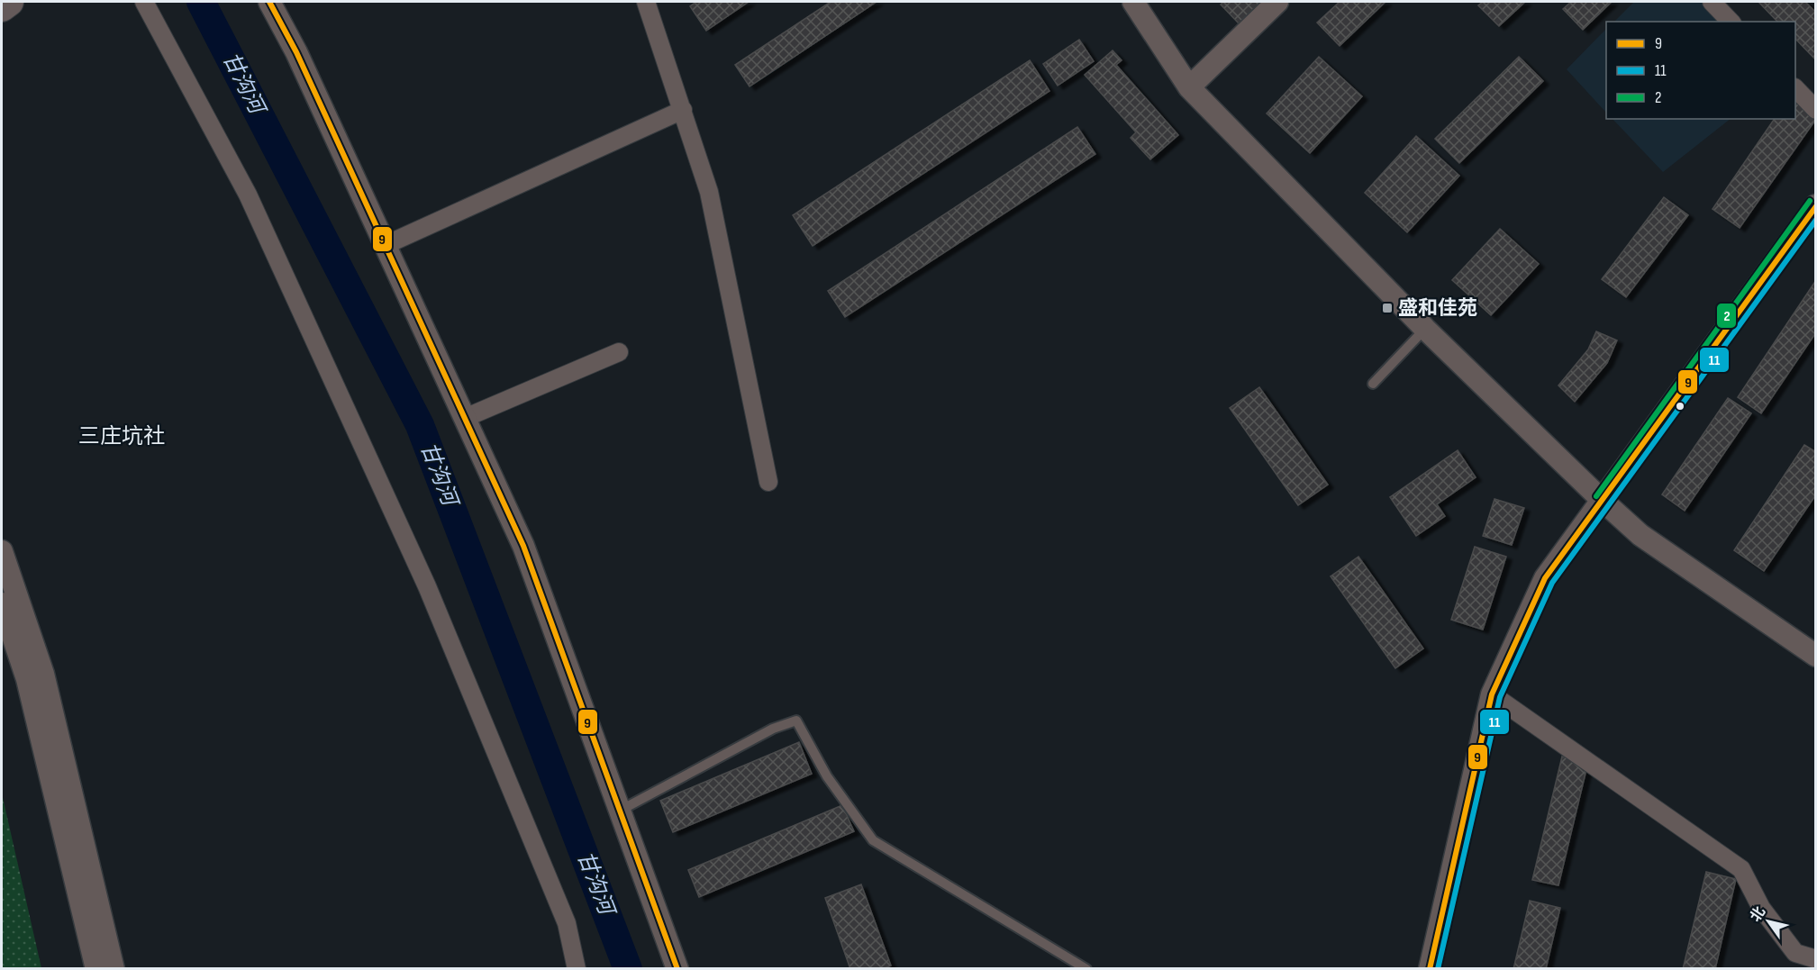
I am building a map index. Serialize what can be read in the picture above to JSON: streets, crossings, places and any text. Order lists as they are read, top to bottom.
{
  "districts": ["三庄坑社"],
  "water": ["甘沟河"],
  "places": {
    "transit": ["盛和佳苑"]
  },
  "lines": ["transit line 9", "transit line 2", "transit line 11"],
  "legend": ["9", "11", "2"],
  "north": "top left"
}
